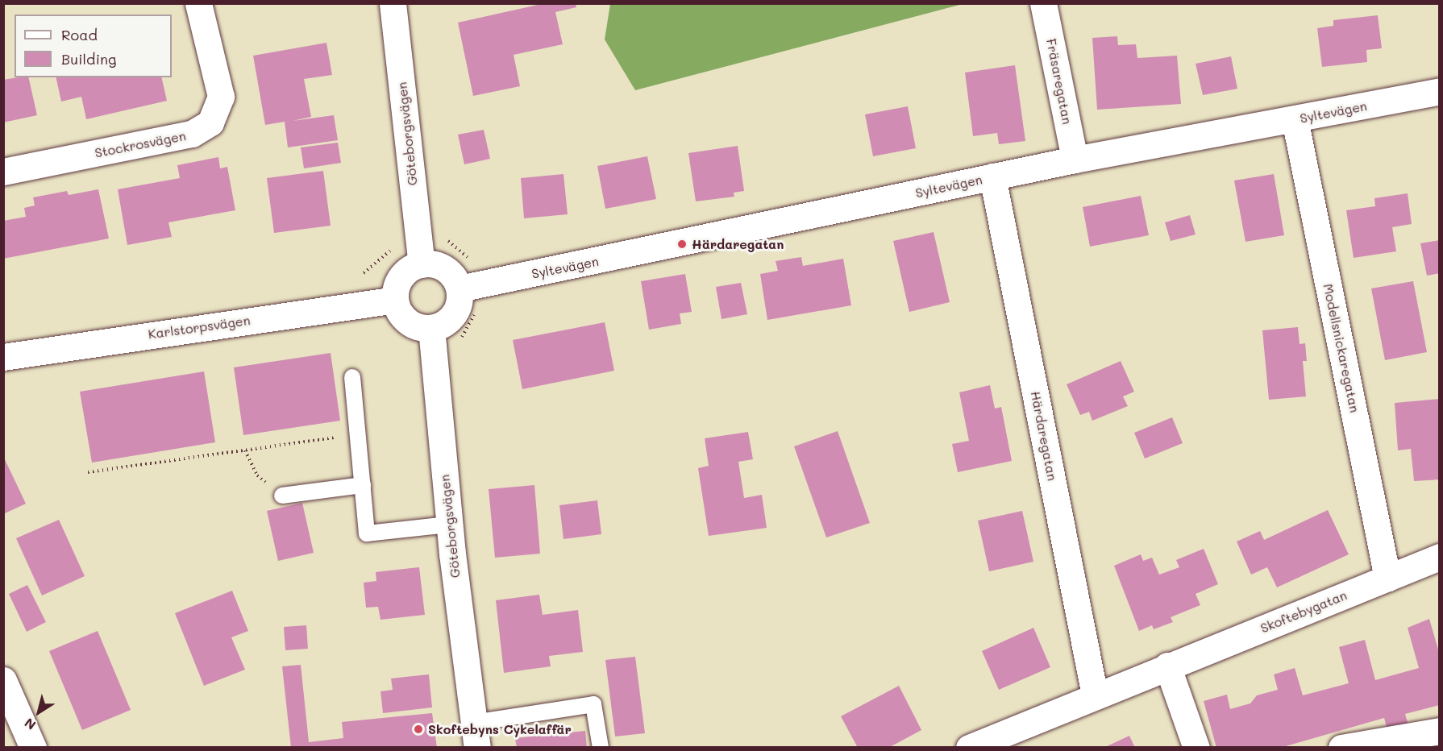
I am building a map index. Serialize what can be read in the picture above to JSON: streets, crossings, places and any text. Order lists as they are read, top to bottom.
{
  "streets": {
    "street": [
      "Fräsaregatan",
      "Syltevägen",
      "Göteborgsvägen",
      "Stockrosvägen",
      "Karlstorpsvägen",
      "Modellsnickaregatan",
      "Härdaregatan",
      "Skoftebygatan"
    ]
  },
  "crossings": [
    ["Fräsaregatan", "Syltevägen"],
    ["Syltevägen", "Göteborgsvägen"],
    ["Syltevägen", "Karlstorpsvägen"],
    ["Syltevägen", "Modellsnickaregatan"],
    ["Syltevägen", "Härdaregatan"],
    ["Göteborgsvägen", "Karlstorpsvägen"],
    ["Modellsnickaregatan", "Skoftebygatan"],
    ["Härdaregatan", "Skoftebygatan"]
  ],
  "places": ["Härdaregatan", "Skoftebyns Cykelaffär"],
  "legend": ["Road", "Building"],
  "north": "bottom left"
}
